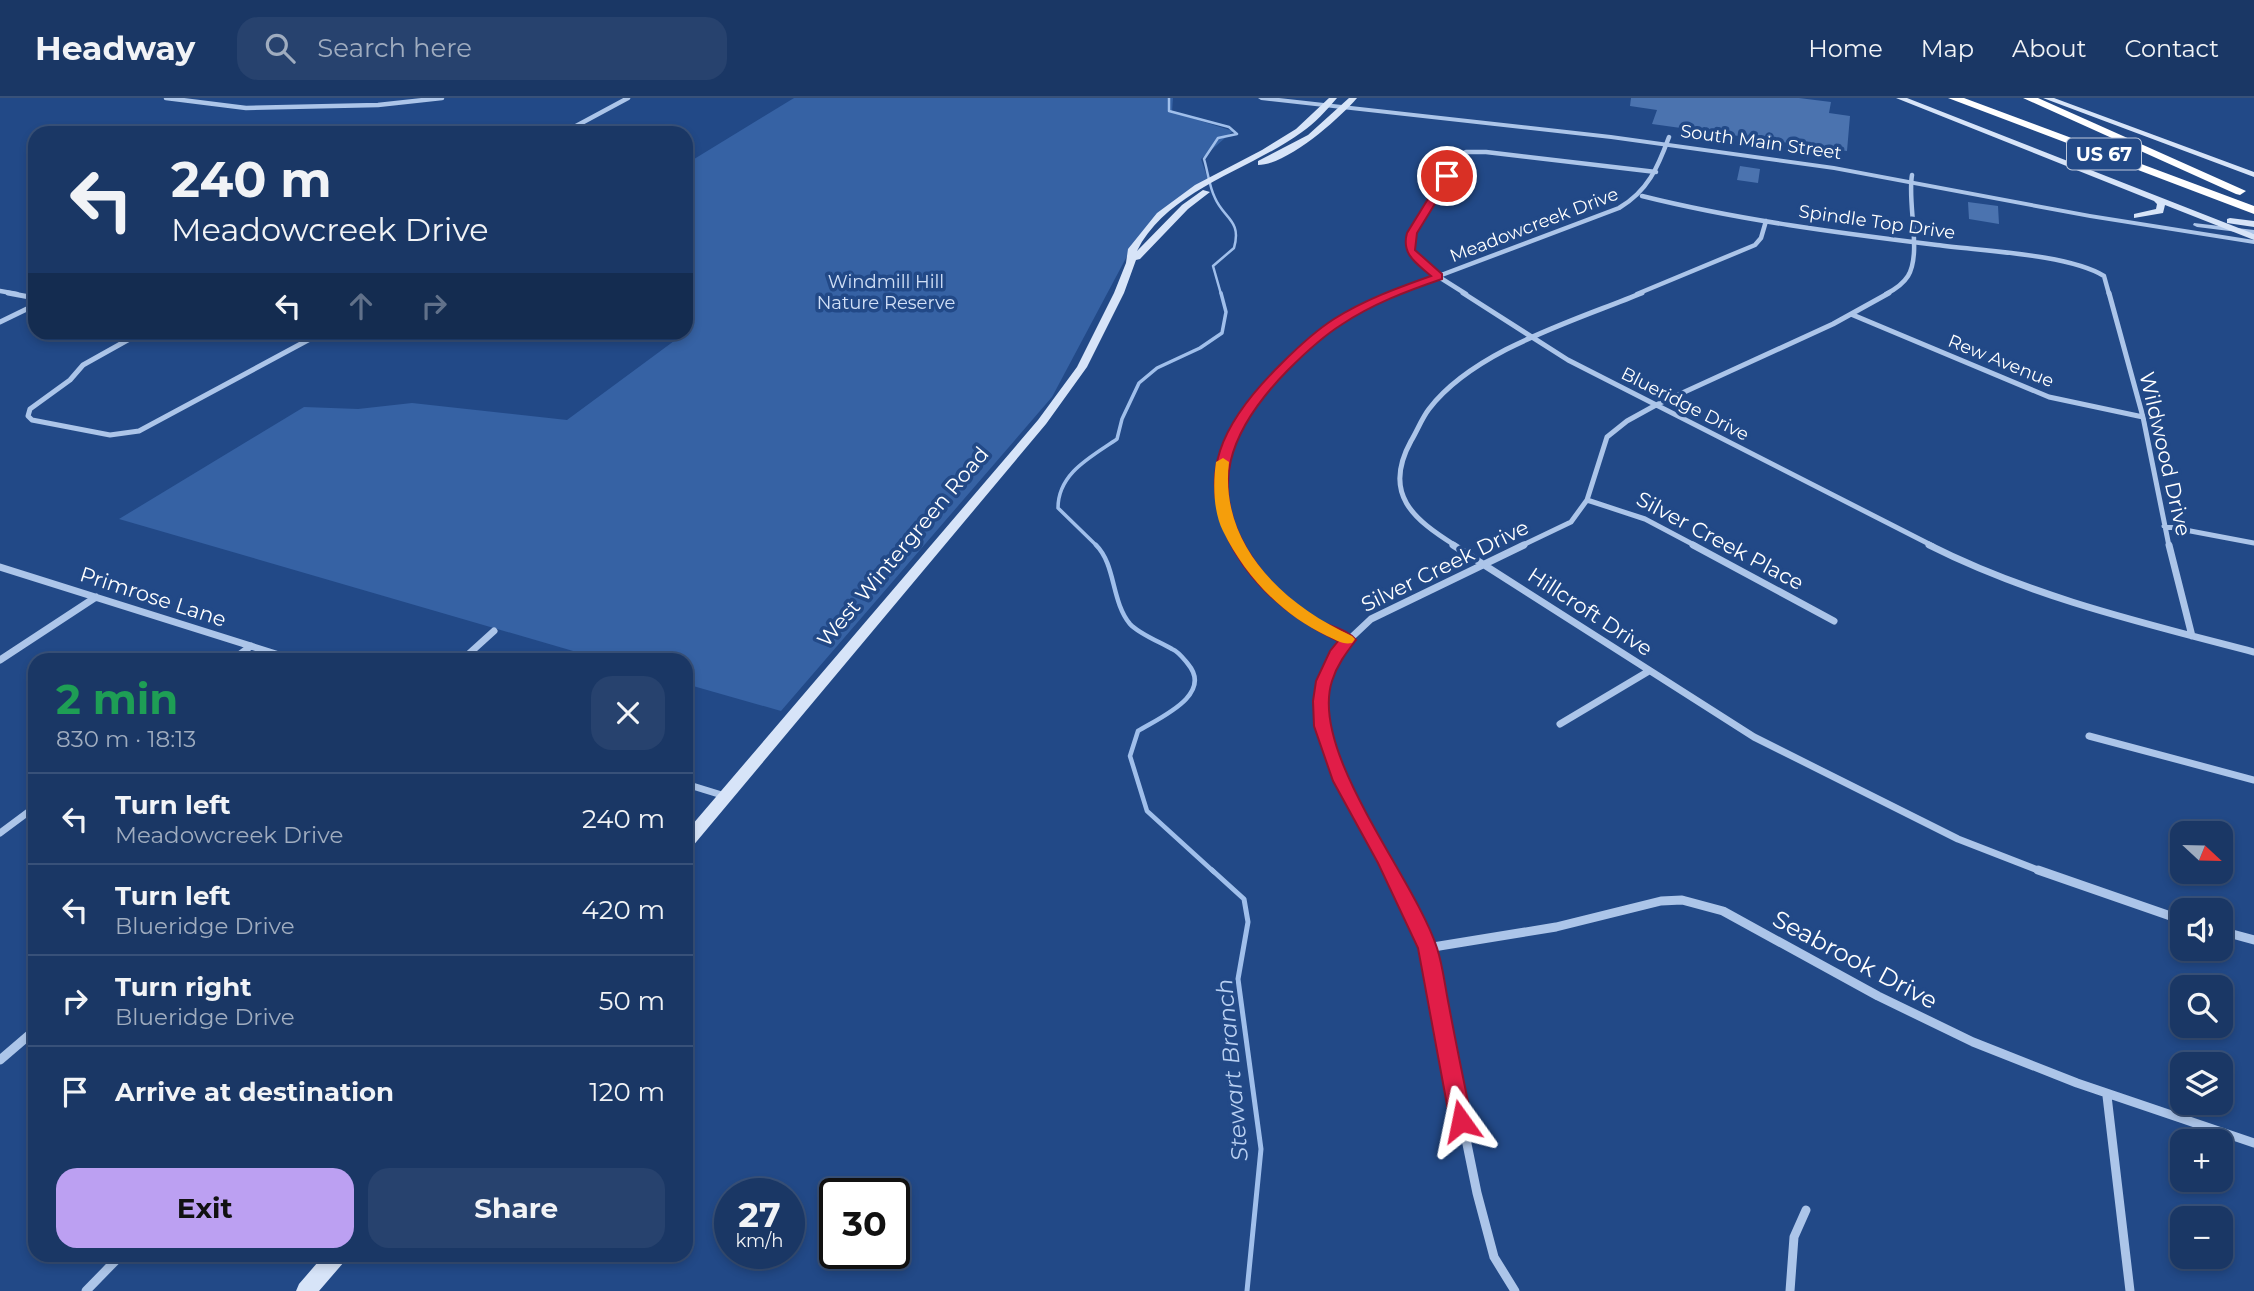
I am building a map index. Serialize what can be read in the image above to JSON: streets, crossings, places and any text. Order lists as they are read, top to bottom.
{
  "streets": {
    "highway": ["US 67"],
    "main road": ["West Wintergreen Road"],
    "street": [
      "South Main Street",
      "Spindle Top Drive",
      "Meadowcreek Drive",
      "Rew Avenue",
      "Blueridge Drive",
      "Wildwood Drive",
      "Silver Creek Place",
      "Silver Creek Drive",
      "Primrose Lane",
      "Hillcroft Drive",
      "Seabrook Drive"
    ]
  },
  "crossings": [
    ["South Main Street", "Meadowcreek Drive"],
    ["South Main Street", "West Wintergreen Road"],
    ["South Main Street", "Silver Creek Drive"],
    ["Spindle Top Drive", "Meadowcreek Drive"],
    ["Spindle Top Drive", "Wildwood Drive"],
    ["Spindle Top Drive", "Silver Creek Drive"],
    ["Spindle Top Drive", "Hillcroft Drive"],
    ["Meadowcreek Drive", "Blueridge Drive"],
    ["Meadowcreek Drive", "Silver Creek Drive"],
    ["Rew Avenue", "Wildwood Drive"],
    ["Rew Avenue", "Silver Creek Drive"],
    ["Blueridge Drive", "Wildwood Drive"],
    ["Blueridge Drive", "Silver Creek Drive"],
    ["Blueridge Drive", "Hillcroft Drive"],
    ["Silver Creek Place", "Silver Creek Drive"],
    ["Silver Creek Drive", "Hillcroft Drive"],
    ["Silver Creek Drive", "Seabrook Drive"]
  ],
  "water": ["Stewart Branch"],
  "parks": ["Windmill Hill Nature Reserve"],
  "north": "right",
  "page": {
    "header": "Headway",
    "search": "Search here",
    "nav": [
      "Home",
      "Map",
      "About",
      "Contact"
    ],
    "turn": ["240 m", "Meadowcreek Drive"],
    "heading": ["2 min", "830 m · 18:13"],
    "list": [
      {
        "name": "Turn left",
        "note": "Meadowcreek Drive",
        "value": "240 m"
      },
      {
        "name": "Turn left",
        "note": "Blueridge Drive",
        "value": "420 m"
      },
      {
        "name": "Turn right",
        "note": "Blueridge Drive",
        "value": "50 m"
      },
      {
        "name": "Arrive at destination",
        "value": "120 m"
      }
    ],
    "map_buttons": ["+", "−"],
    "buttons": ["Exit", "Share"],
    "speed": "27 km/h",
    "limit": "30"
  }
}
